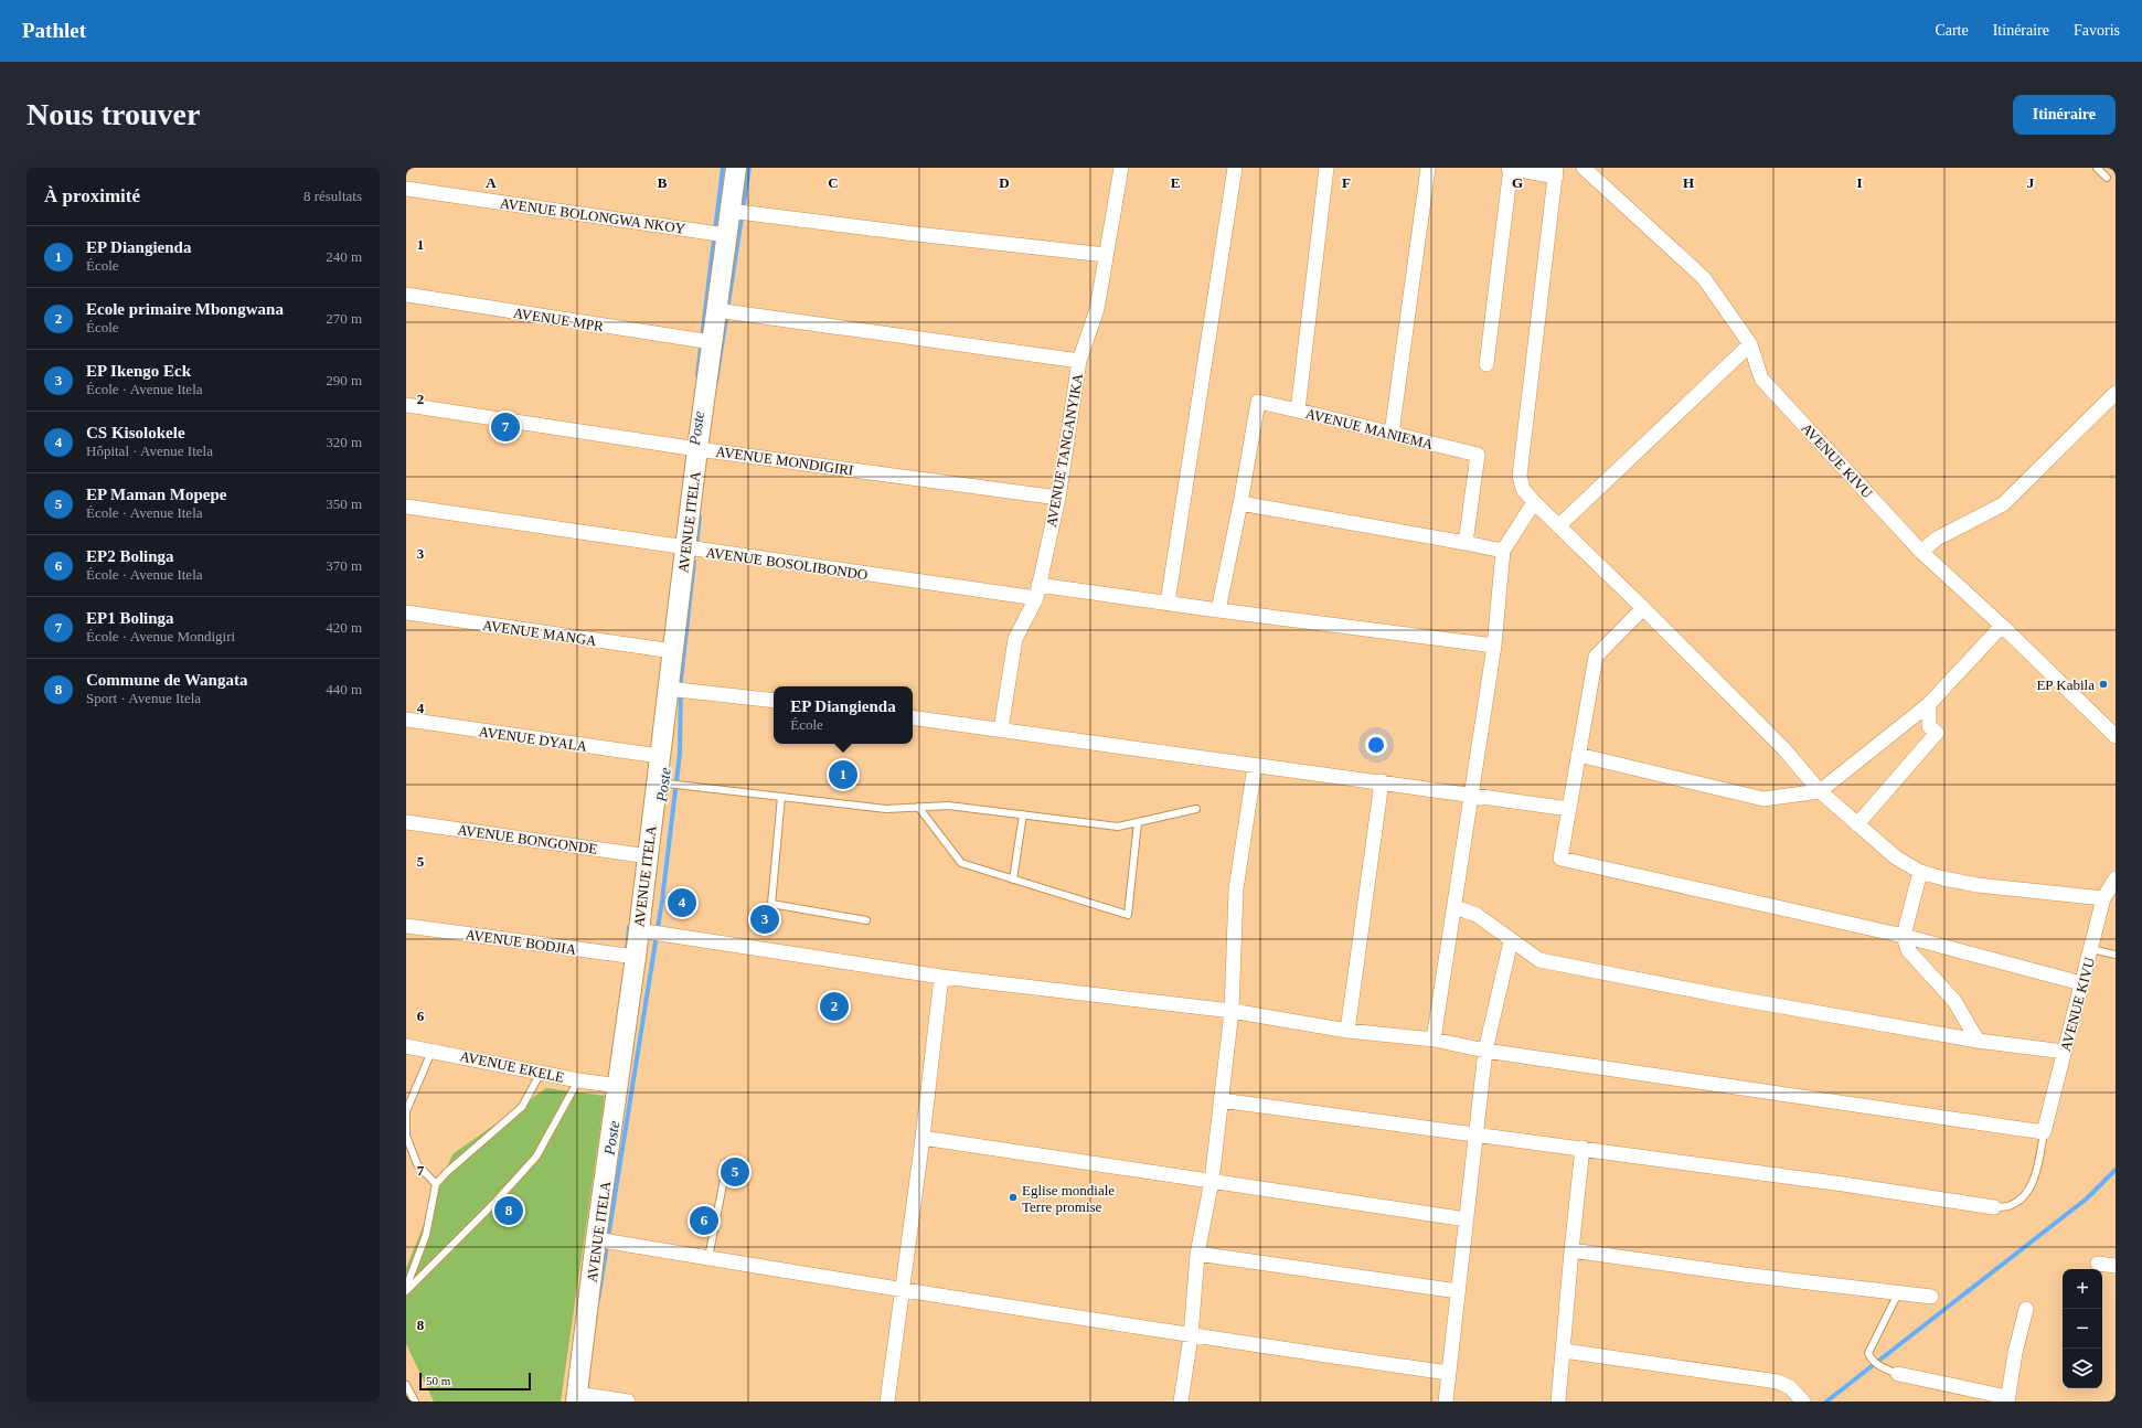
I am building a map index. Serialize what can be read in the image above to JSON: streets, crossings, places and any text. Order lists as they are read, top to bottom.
{
  "streets": {
    "street": [
      "AVENUE BOLONGWA NKOY",
      "AVENUE MPR",
      "AVENUE MANIEMA",
      "AVENUE TANGANYIKA",
      "AVENUE MONDIGIRI",
      "AVENUE KIVU",
      "AVENUE ITELA",
      "AVENUE BOSOLIBONDO",
      "AVENUE MANGA",
      "AVENUE DYALA",
      "AVENUE BONGONDE",
      "AVENUE BODJIA",
      "AVENUE EKELE"
    ]
  },
  "crossings": [
    ["AVENUE BOLONGWA NKOY", "AVENUE ITELA"],
    ["AVENUE MPR", "AVENUE ITELA"],
    ["AVENUE TANGANYIKA", "AVENUE MONDIGIRI"],
    ["AVENUE TANGANYIKA", "AVENUE BOSOLIBONDO"],
    ["AVENUE MONDIGIRI", "AVENUE ITELA"],
    ["AVENUE ITELA", "AVENUE BOSOLIBONDO"],
    ["AVENUE ITELA", "AVENUE MANGA"],
    ["AVENUE ITELA", "AVENUE DYALA"],
    ["AVENUE ITELA", "AVENUE BONGONDE"],
    ["AVENUE ITELA", "AVENUE BODJIA"],
    ["AVENUE ITELA", "AVENUE EKELE"]
  ],
  "water": ["Poste"],
  "places": ["EP Kabila", "Eglise mondiale Terre promise"],
  "scale_bar": "50 m",
  "page": {
    "header": "Pathlet",
    "nav": ["Carte", "Itinéraire", "Favoris"],
    "buttons": "Itinéraire",
    "title": "Nous trouver",
    "heading": ["À proximité", "8 résultats"],
    "list": [
      {
        "mark": "1",
        "name": "EP Diangienda",
        "note": "École",
        "value": "240 m"
      },
      {
        "mark": "2",
        "name": "Ecole primaire Mbongwana",
        "note": "École",
        "value": "270 m"
      },
      {
        "mark": "3",
        "name": "EP Ikengo Eck",
        "note": "École · Avenue Itela",
        "value": "290 m"
      },
      {
        "mark": "4",
        "name": "CS Kisolokele",
        "note": "Hôpital · Avenue Itela",
        "value": "320 m"
      },
      {
        "mark": "5",
        "name": "EP Maman Mopepe",
        "note": "École · Avenue Itela",
        "value": "350 m"
      },
      {
        "mark": "6",
        "name": "EP2 Bolinga",
        "note": "École · Avenue Itela",
        "value": "370 m"
      },
      {
        "mark": "7",
        "name": "EP1 Bolinga",
        "note": "École · Avenue Mondigiri",
        "value": "420 m"
      },
      {
        "mark": "8",
        "name": "Commune de Wangata",
        "note": "Sport · Avenue Itela",
        "value": "440 m"
      }
    ],
    "pins": [
      "7",
      "1",
      "4",
      "3",
      "2",
      "5",
      "8",
      "6"
    ],
    "popup": ["EP Diangienda", "École"],
    "map_buttons": ["+", "−"],
    "scale": "50 m"
  },
  "grid": {
    "columns": [
      "A",
      "B",
      "C",
      "D",
      "E",
      "F",
      "G",
      "H",
      "I",
      "J"
    ],
    "rows": [
      "1",
      "2",
      "3",
      "4",
      "5",
      "6",
      "7",
      "8"
    ]
  }
}
